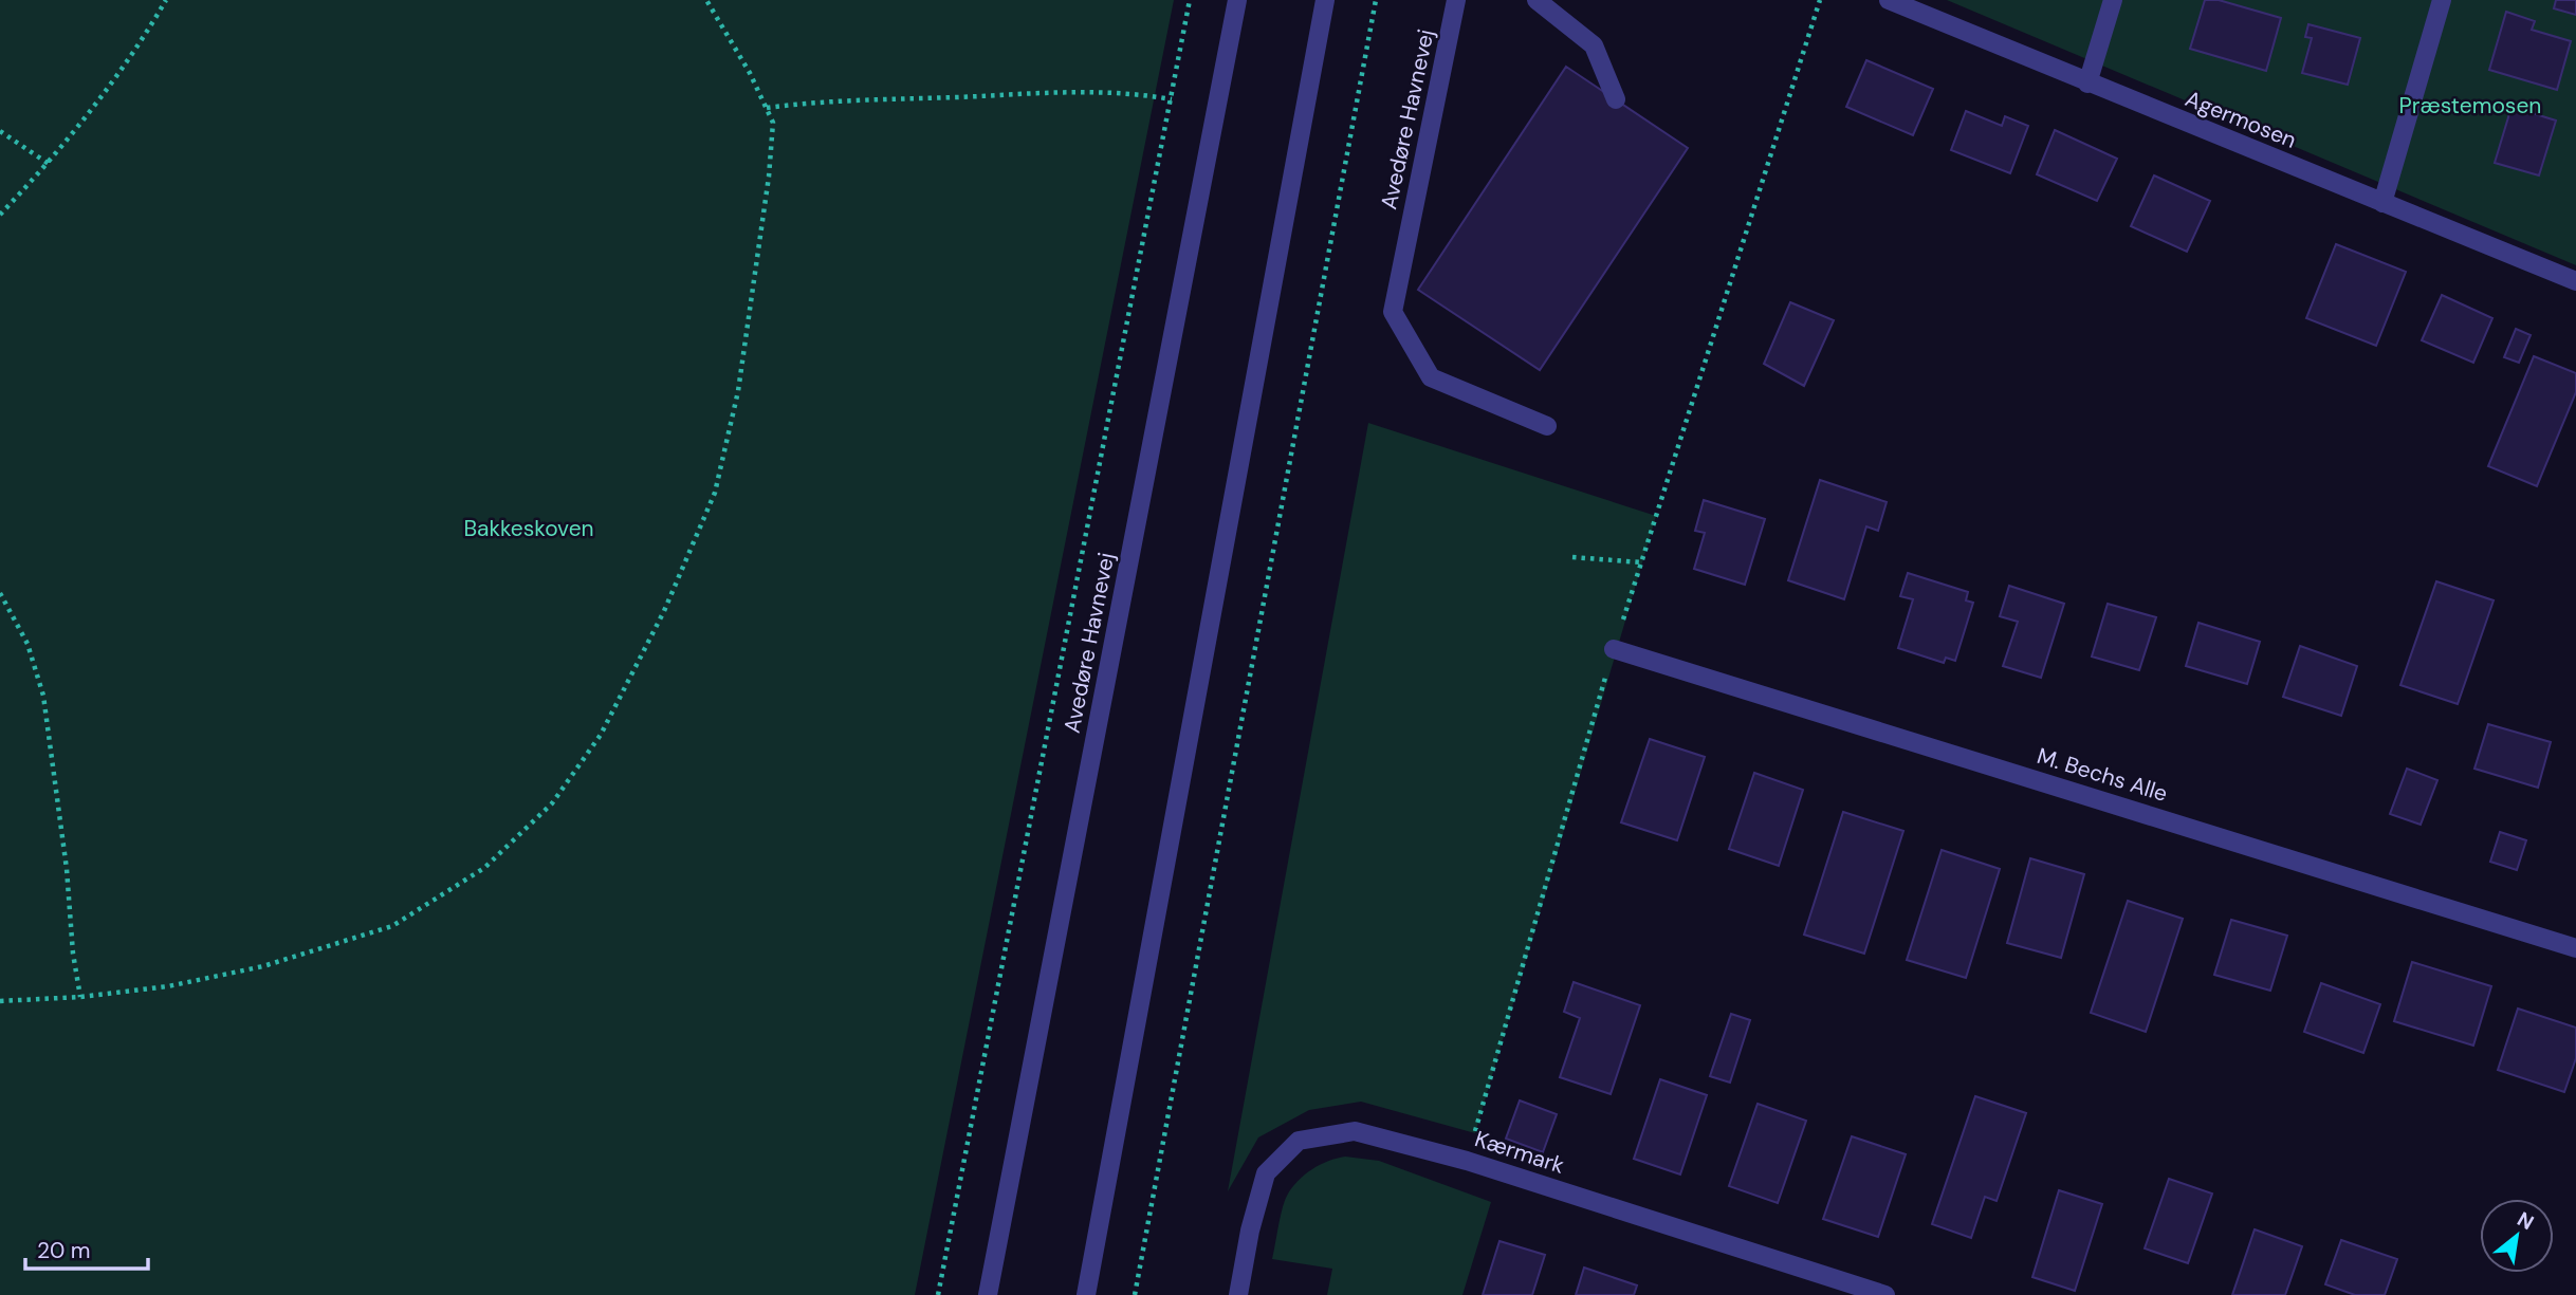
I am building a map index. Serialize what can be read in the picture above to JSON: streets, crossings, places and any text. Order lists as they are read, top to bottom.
{
  "streets": {
    "street": [
      "Avedøre Havnevej",
      "Agermosen",
      "M. Bechs Alle",
      "Kærmark"
    ]
  },
  "parks": ["Præstemosen", "Bakkeskoven"],
  "scale_bar": "20 m",
  "north": "top right"
}
